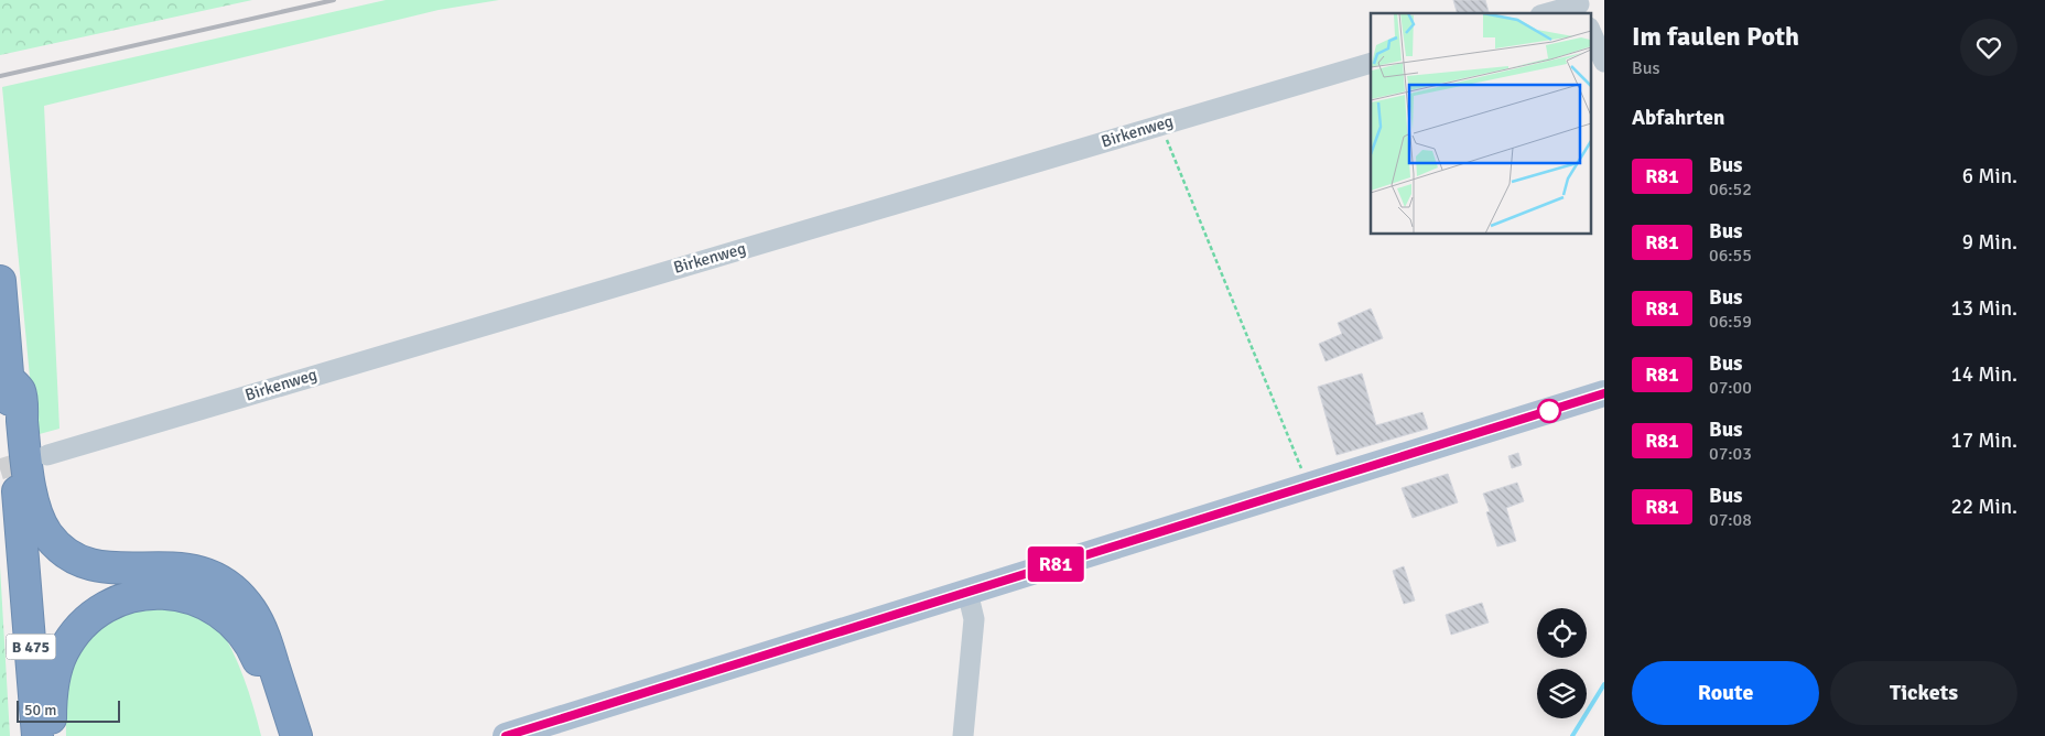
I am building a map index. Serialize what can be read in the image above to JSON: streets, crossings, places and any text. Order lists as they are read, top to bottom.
{
  "streets": {
    "highway": ["B 475"],
    "street": ["Birkenweg"]
  },
  "lines": ["bus line R81"],
  "scale_bar": "50 m",
  "page": {
    "on_map": "R81",
    "heading": [
      ["Im faulen Poth", "Bus"],
      "Abfahrten"
    ],
    "list": [
      {
        "mark": "R81",
        "name": "Bus",
        "note": "06:52",
        "value": "6 Min."
      },
      {
        "mark": "R81",
        "name": "Bus",
        "note": "06:55",
        "value": "9 Min."
      },
      {
        "mark": "R81",
        "name": "Bus",
        "note": "06:59",
        "value": "13 Min."
      },
      {
        "mark": "R81",
        "name": "Bus",
        "note": "07:00",
        "value": "14 Min."
      },
      {
        "mark": "R81",
        "name": "Bus",
        "note": "07:03",
        "value": "17 Min."
      },
      {
        "mark": "R81",
        "name": "Bus",
        "note": "07:08",
        "value": "22 Min."
      }
    ],
    "buttons": ["Route", "Tickets"],
    "scale": "50 m"
  }
}
